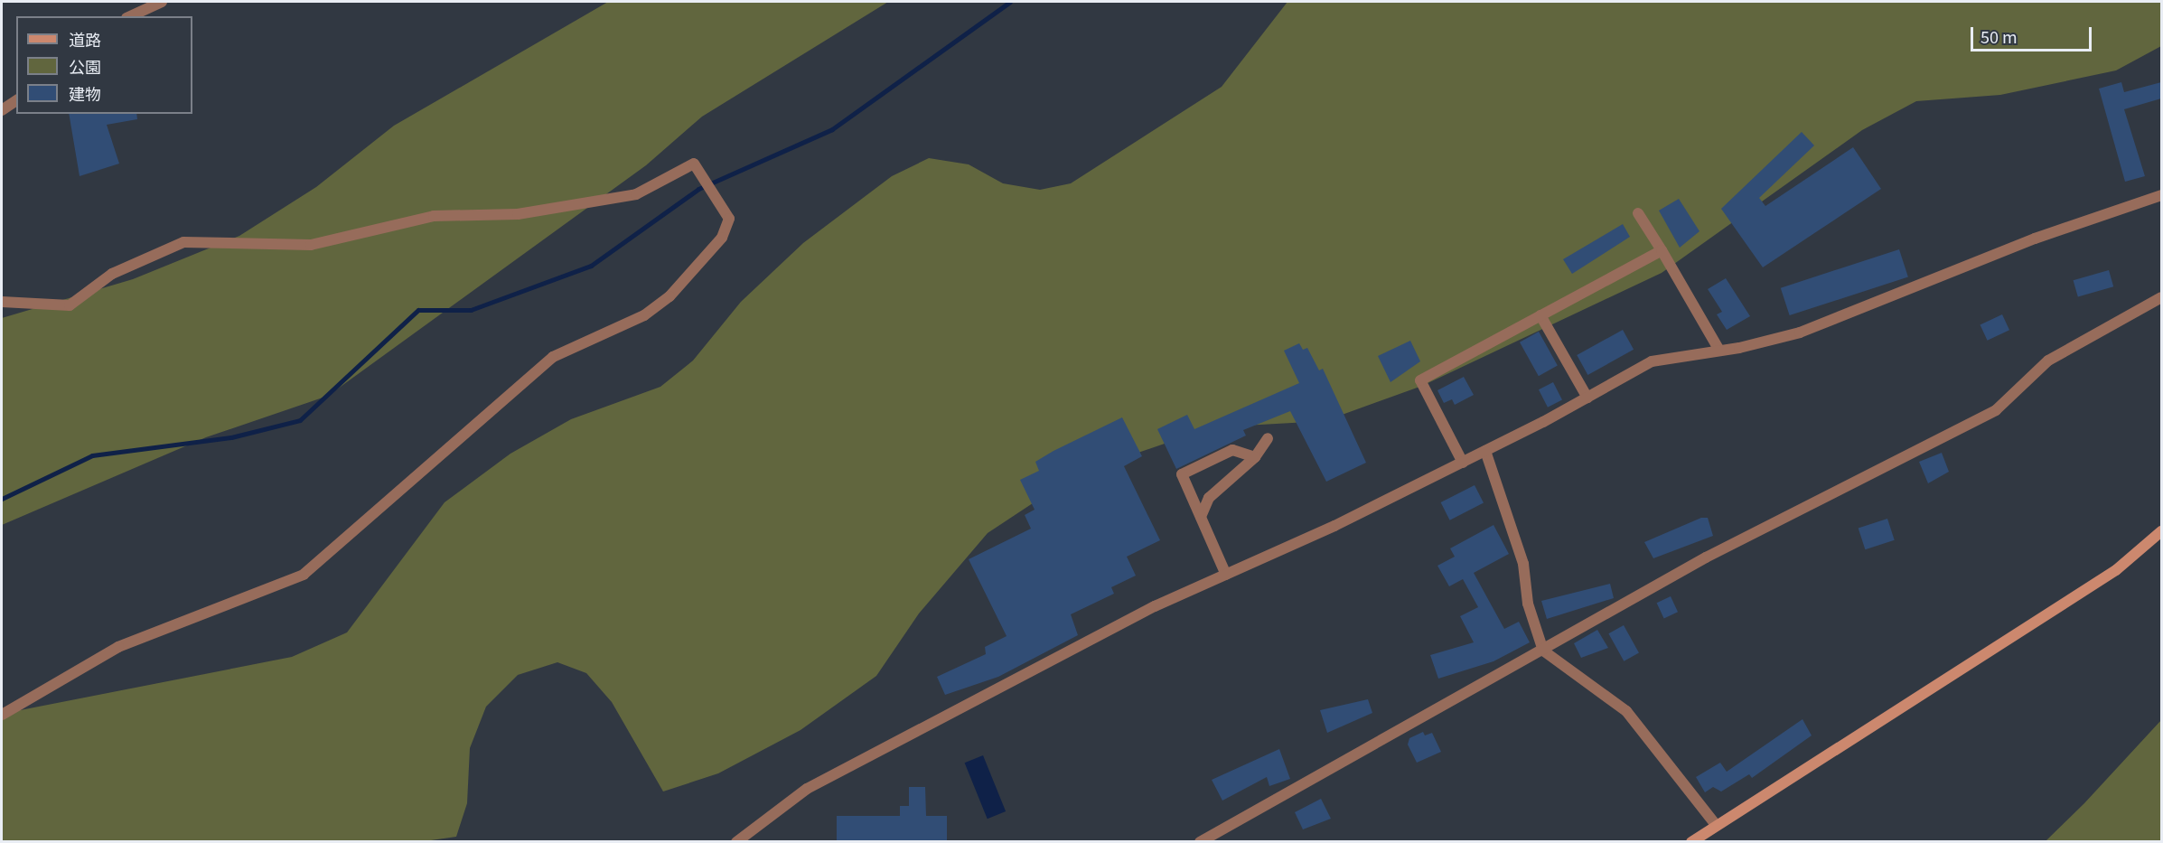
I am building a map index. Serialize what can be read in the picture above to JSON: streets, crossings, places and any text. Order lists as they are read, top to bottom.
{
  "legend": ["道路", "公園", "建物"],
  "scale_bar": "50 m"
}
